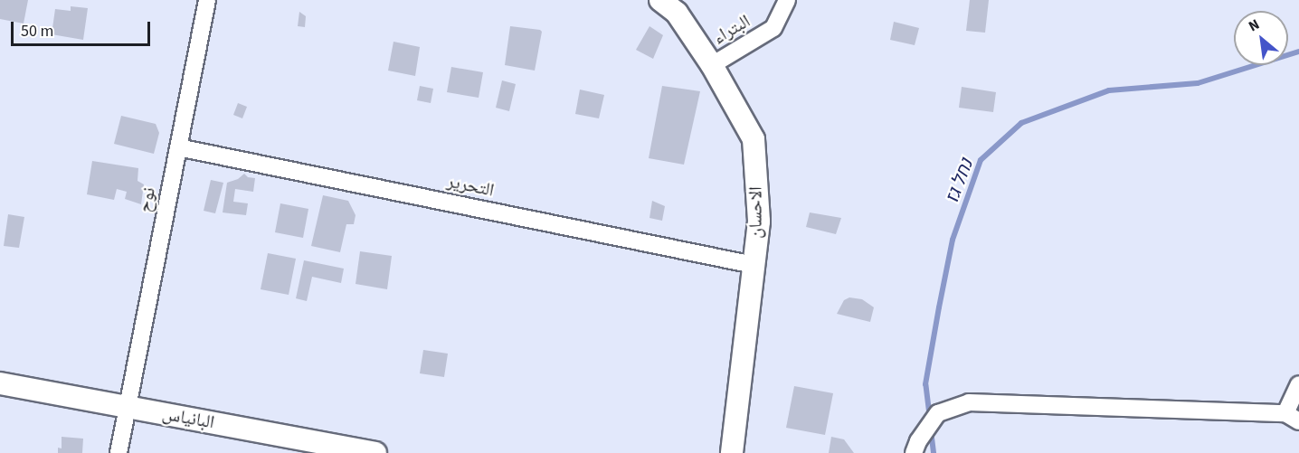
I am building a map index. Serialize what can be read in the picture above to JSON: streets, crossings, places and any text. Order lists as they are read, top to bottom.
{
  "streets": {
    "street": [
      "البتراء",
      "التحرير",
      "نوح",
      "الاحسان",
      "البانياس"
    ]
  },
  "crossings": [
    ["البتراء", "الاحسان"],
    ["التحرير", "نوح"],
    ["التحرير", "الاحسان"],
    ["نوح", "البانياس"]
  ],
  "water": ["נחל גז"],
  "scale_bar": "50 m",
  "north": "top left"
}
